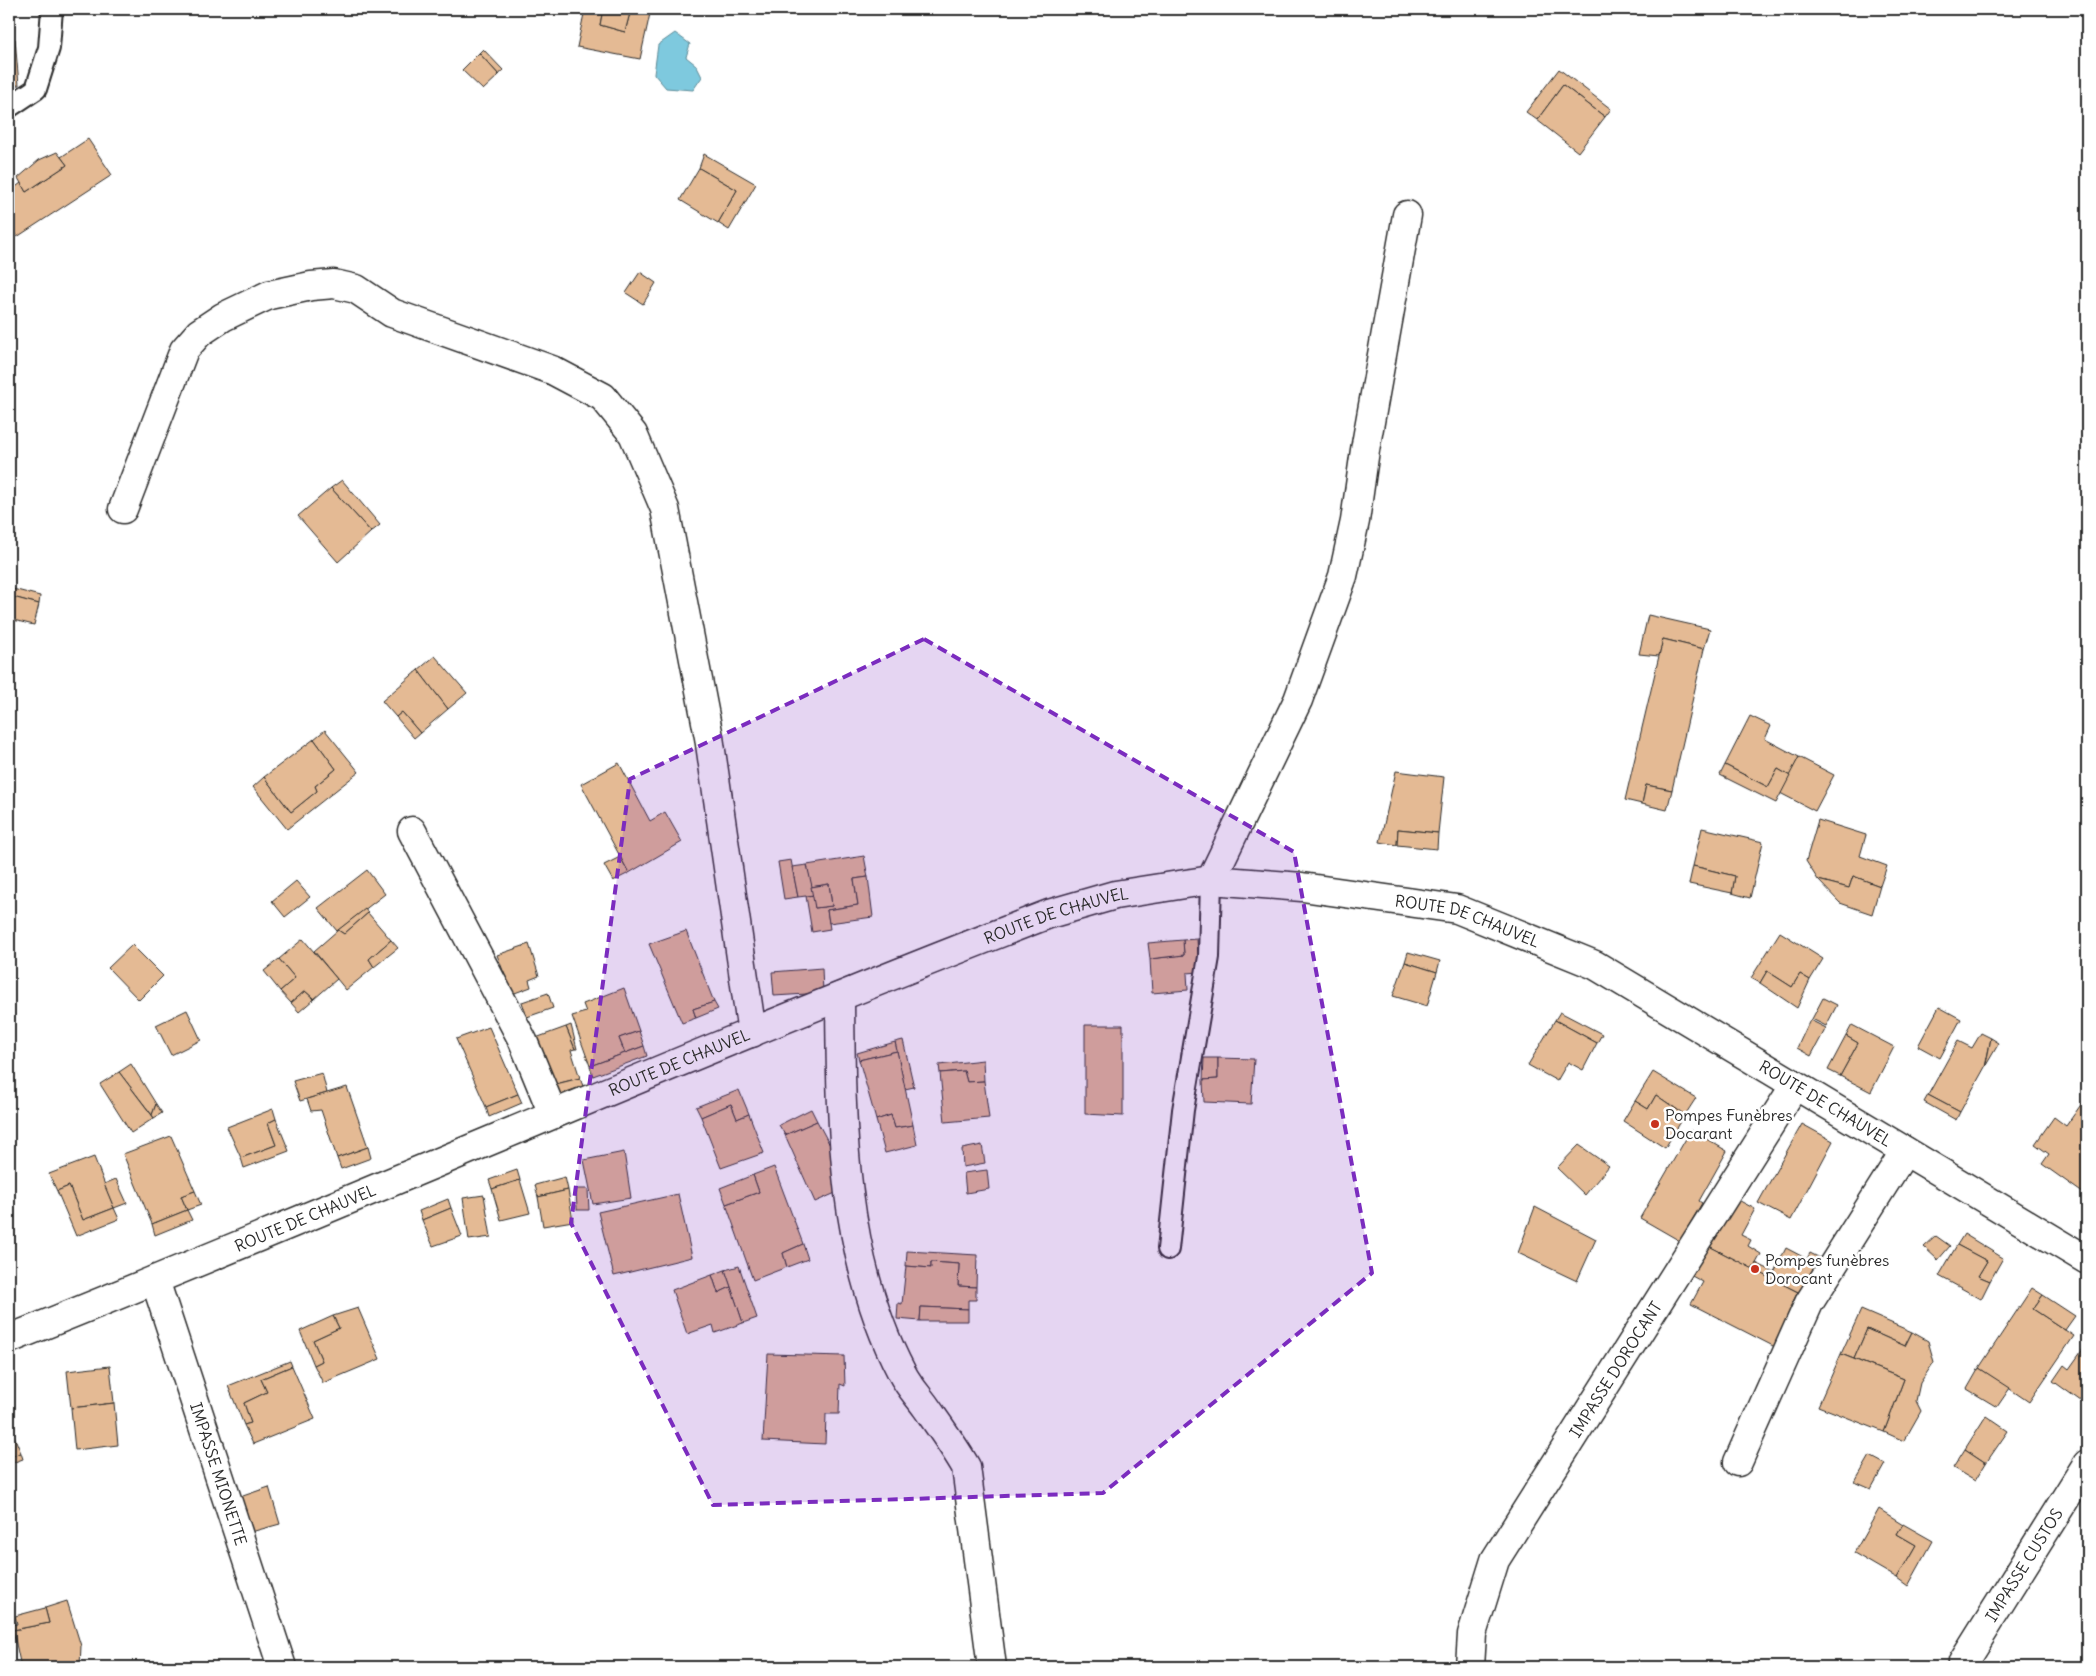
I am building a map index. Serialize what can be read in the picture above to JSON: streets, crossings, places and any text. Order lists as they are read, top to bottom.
{
  "streets": {
    "street": [
      "ROUTE DE CHAUVEL",
      "IMPASSE DOROCANT",
      "IMPASSE MIONETTE",
      "IMPASSE CUSTOS"
    ]
  },
  "crossings": [
    ["ROUTE DE CHAUVEL", "IMPASSE DOROCANT"],
    ["ROUTE DE CHAUVEL", "IMPASSE MIONETTE"]
  ],
  "places": ["Pompes Funèbres Docarant", "Pompes funèbres Dorocant"]
}
